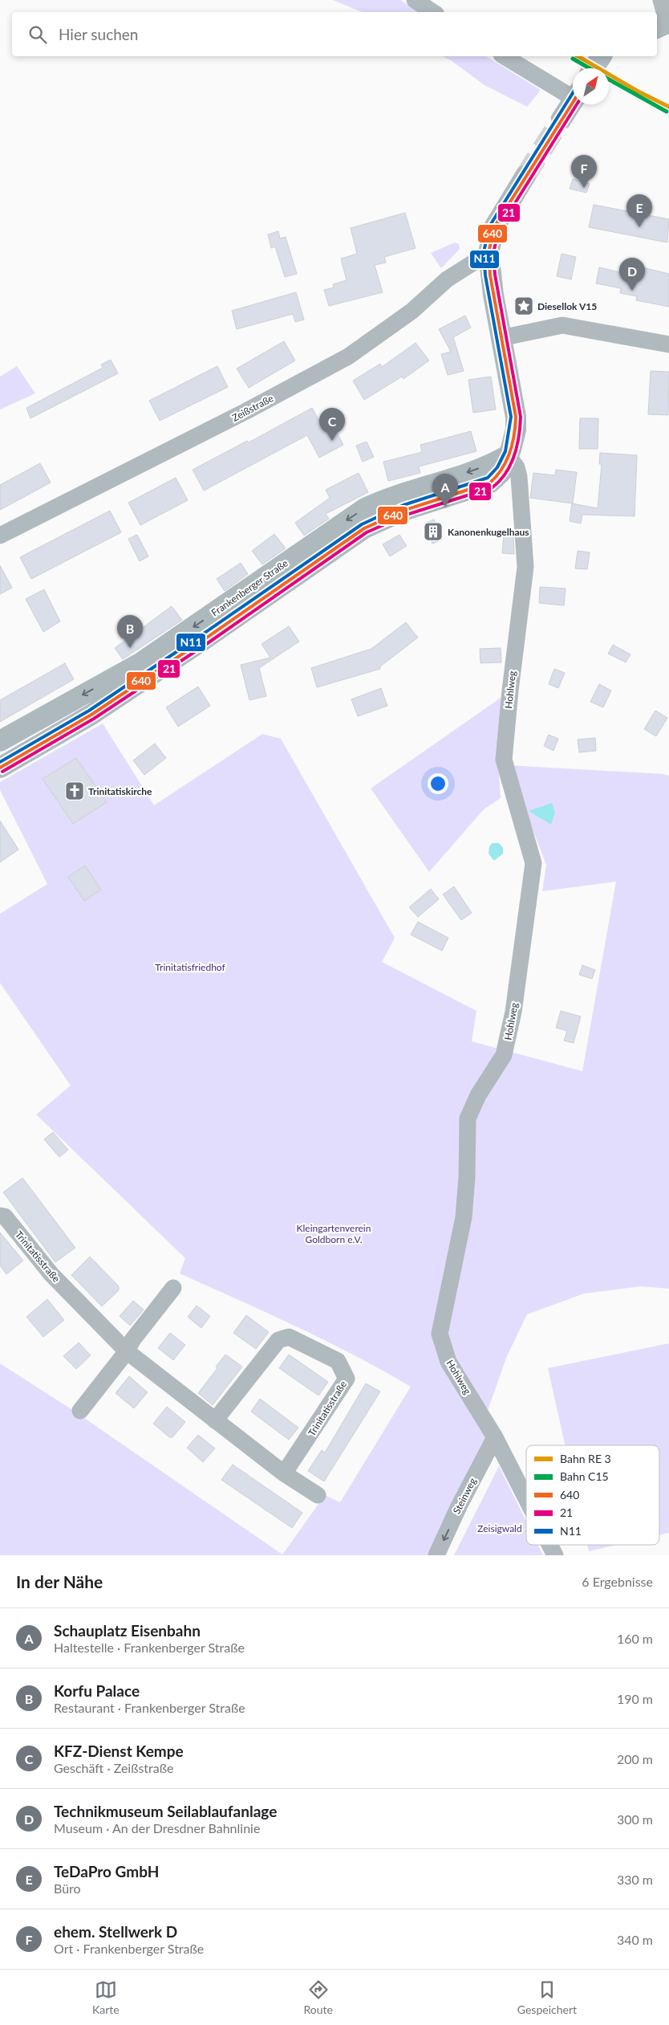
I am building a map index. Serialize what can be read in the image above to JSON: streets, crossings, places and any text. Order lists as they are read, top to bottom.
{
  "streets": {
    "main road": ["Frankenberger Straße"],
    "street": [
      "Zeißstraße",
      "Hohlweg",
      "Trinitatisstraße",
      "Steinweg"
    ]
  },
  "crossings": [
    ["Zeißstraße", "Frankenberger Straße"],
    ["Frankenberger Straße", "Hohlweg"],
    ["Hohlweg", "Steinweg"]
  ],
  "one_way": ["Steinweg"],
  "parks": ["Trinitatisfriedhof", "Kleingartenverein Goldborn e.V.", "Zeisigwald"],
  "places": {
    "place": ["Diesellok V15"],
    "building": ["Kanonenkugelhaus"],
    "church": ["Trinitatiskirche"]
  },
  "lines": [
    "rail line C15",
    "transit line N11",
    "transit line 640",
    "transit line 21"
  ],
  "legend": [
    "Bahn RE 3",
    "Bahn C15",
    "640",
    "21",
    "N11"
  ],
  "north": "top right",
  "page": {
    "search": "Hier suchen",
    "pins": [
      "F",
      "E",
      "D",
      "C",
      "A",
      "B"
    ],
    "heading": ["In der Nähe", "6 Ergebnisse"],
    "list": [
      {
        "mark": "A",
        "name": "Schauplatz Eisenbahn",
        "note": "Haltestelle · Frankenberger Straße",
        "value": "160 m"
      },
      {
        "mark": "B",
        "name": "Korfu Palace",
        "note": "Restaurant · Frankenberger Straße",
        "value": "190 m"
      },
      {
        "mark": "C",
        "name": "KFZ-Dienst Kempe",
        "note": "Geschäft · Zeißstraße",
        "value": "200 m"
      },
      {
        "mark": "D",
        "name": "Technikmuseum Seilablaufanlage",
        "note": "Museum · An der Dresdner Bahnlinie",
        "value": "300 m"
      },
      {
        "mark": "E",
        "name": "TeDaPro GmbH",
        "note": "Büro",
        "value": "330 m"
      },
      {
        "mark": "F",
        "name": "ehem. Stellwerk D",
        "note": "Ort · Frankenberger Straße",
        "value": "340 m"
      }
    ],
    "nav": ["Karte", "Route", "Gespeichert"]
  }
}
